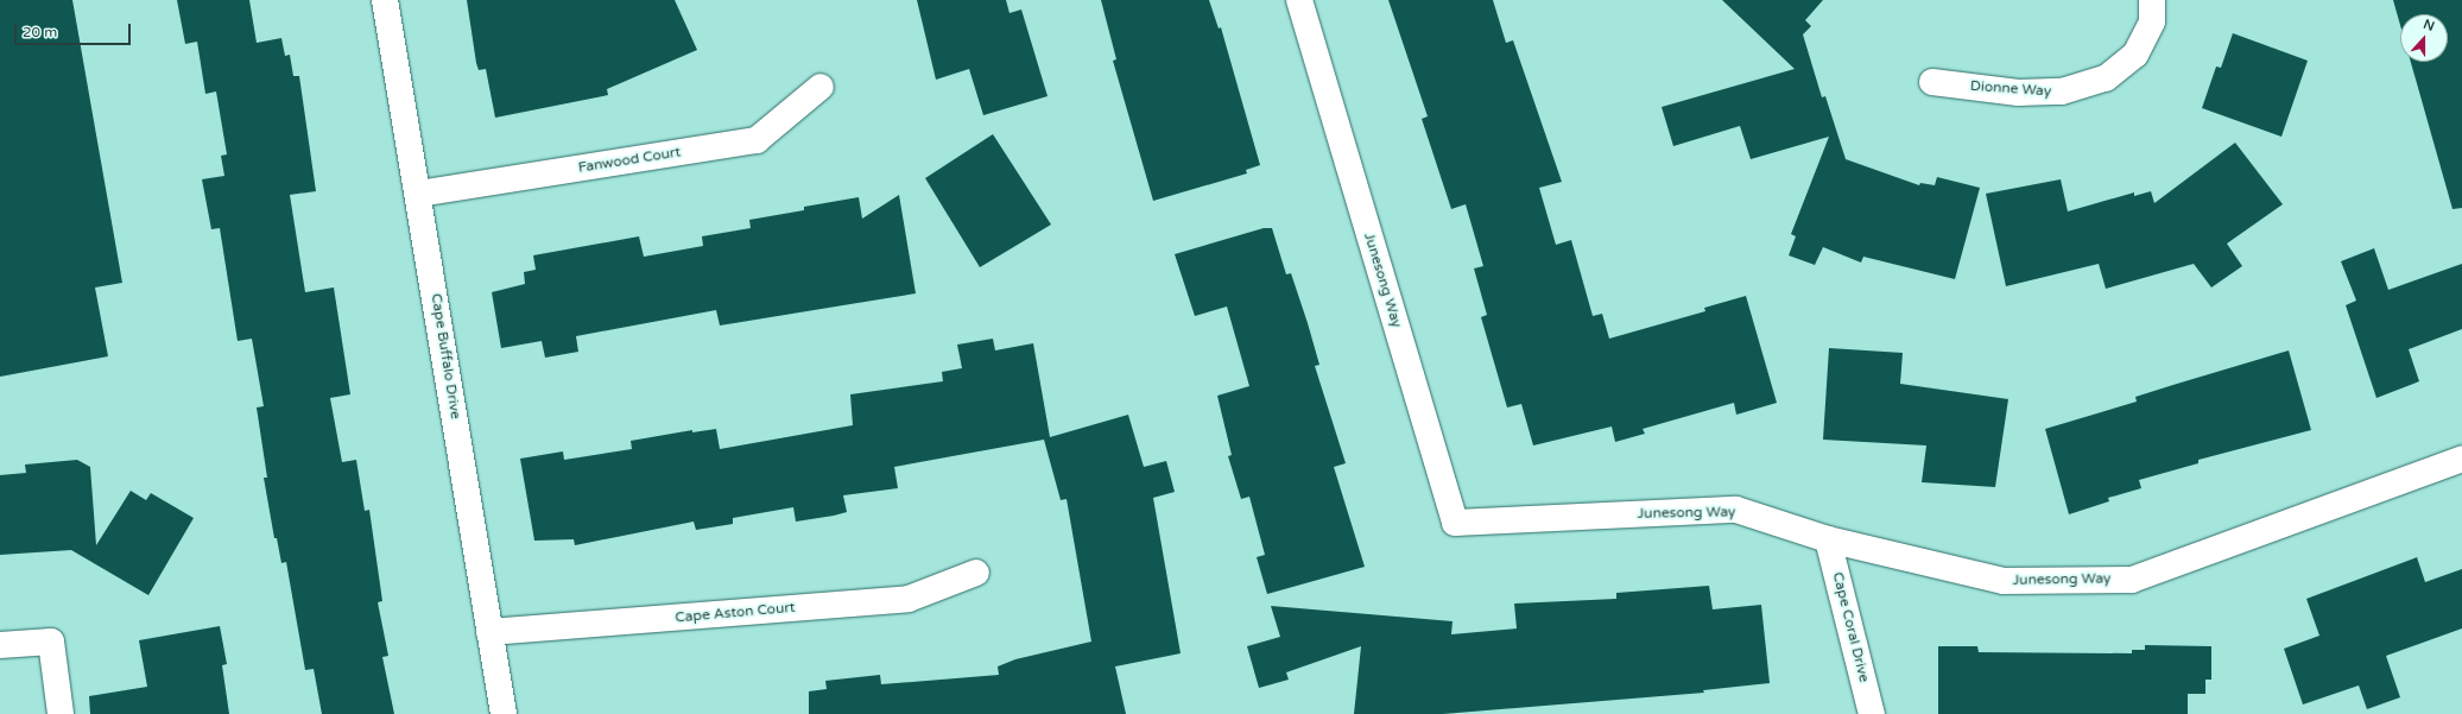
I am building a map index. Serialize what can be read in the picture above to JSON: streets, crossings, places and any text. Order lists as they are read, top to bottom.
{
  "streets": {
    "street": [
      "Dionne Way",
      "Fanwood Court",
      "Junesong Way",
      "Cape Buffalo Drive",
      "Cape Aston Court",
      "Cape Coral Drive"
    ]
  },
  "crossings": [
    ["Fanwood Court", "Cape Buffalo Drive"],
    ["Junesong Way", "Cape Coral Drive"],
    ["Cape Buffalo Drive", "Cape Aston Court"]
  ],
  "scale_bar": "20 m",
  "north": "top"
}
